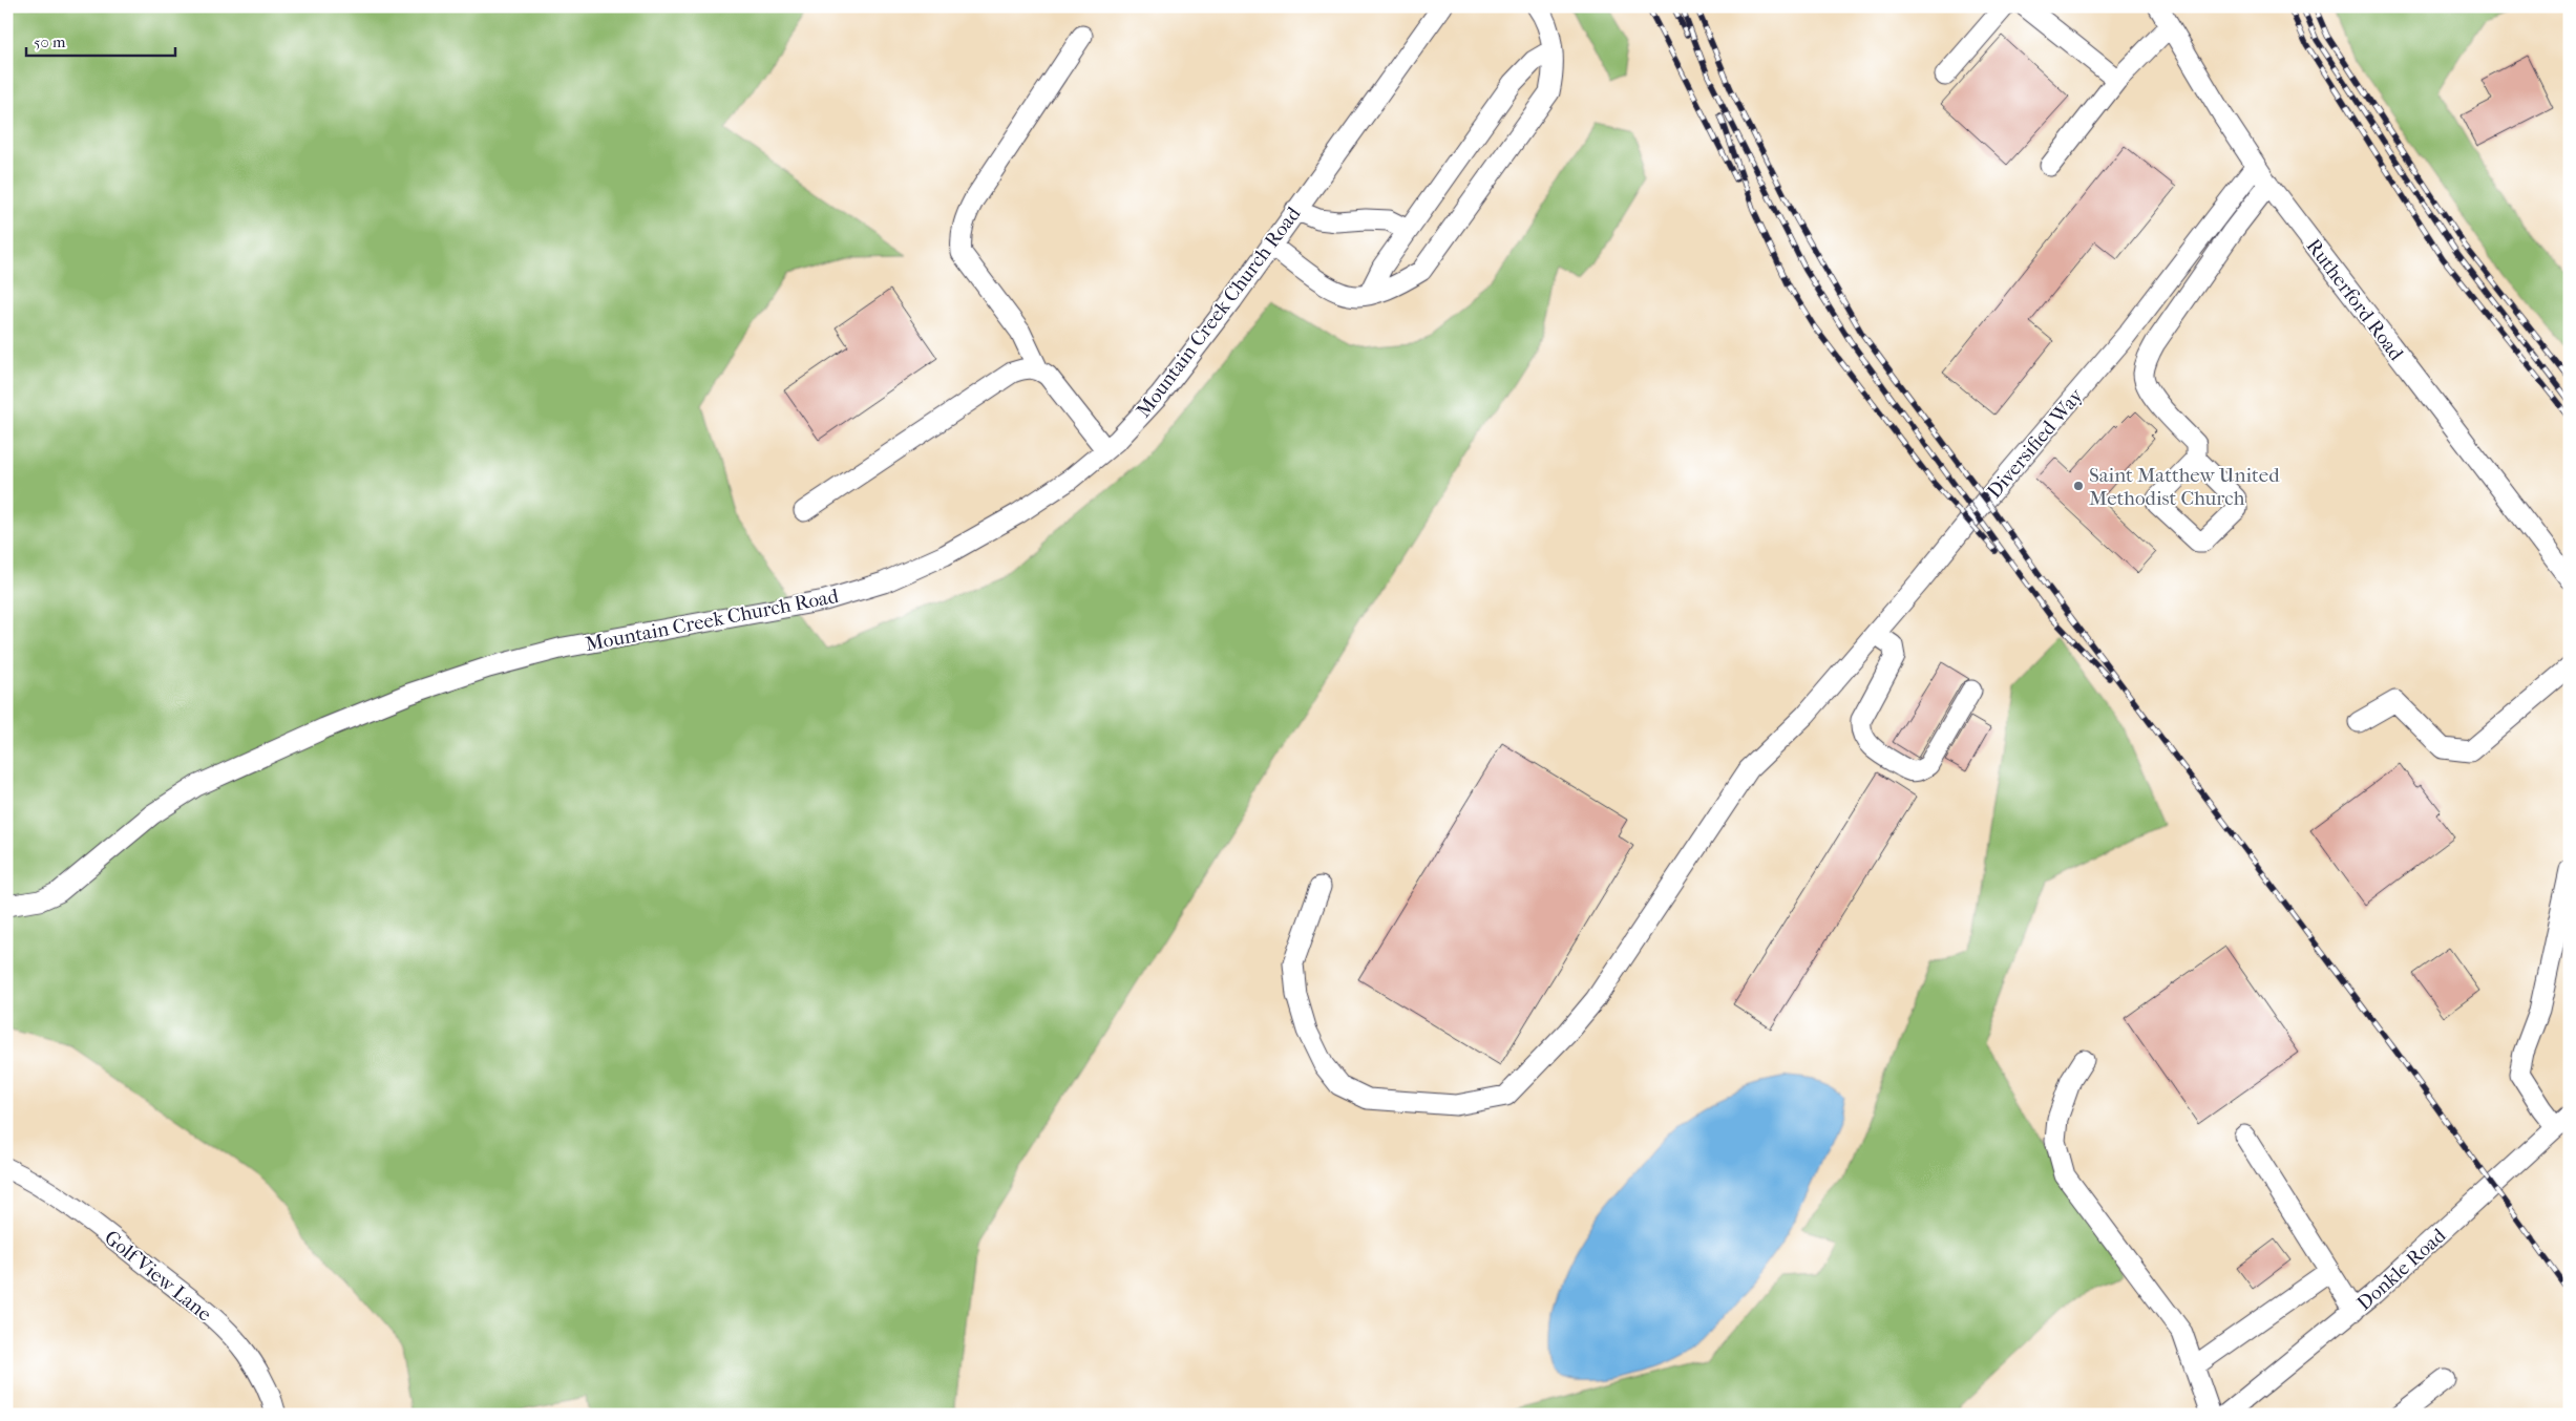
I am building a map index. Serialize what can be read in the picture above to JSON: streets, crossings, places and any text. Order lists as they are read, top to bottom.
{
  "streets": {
    "street": [
      "Rutherford Road",
      "Mountain Creek Church Road",
      "Diversified Way",
      "Donkle Road",
      "Golf View Lane"
    ]
  },
  "crossings": [
    ["Rutherford Road", "Diversified Way"]
  ],
  "places": ["Saint Matthew United Methodist Church"],
  "scale_bar": "50 m"
}
